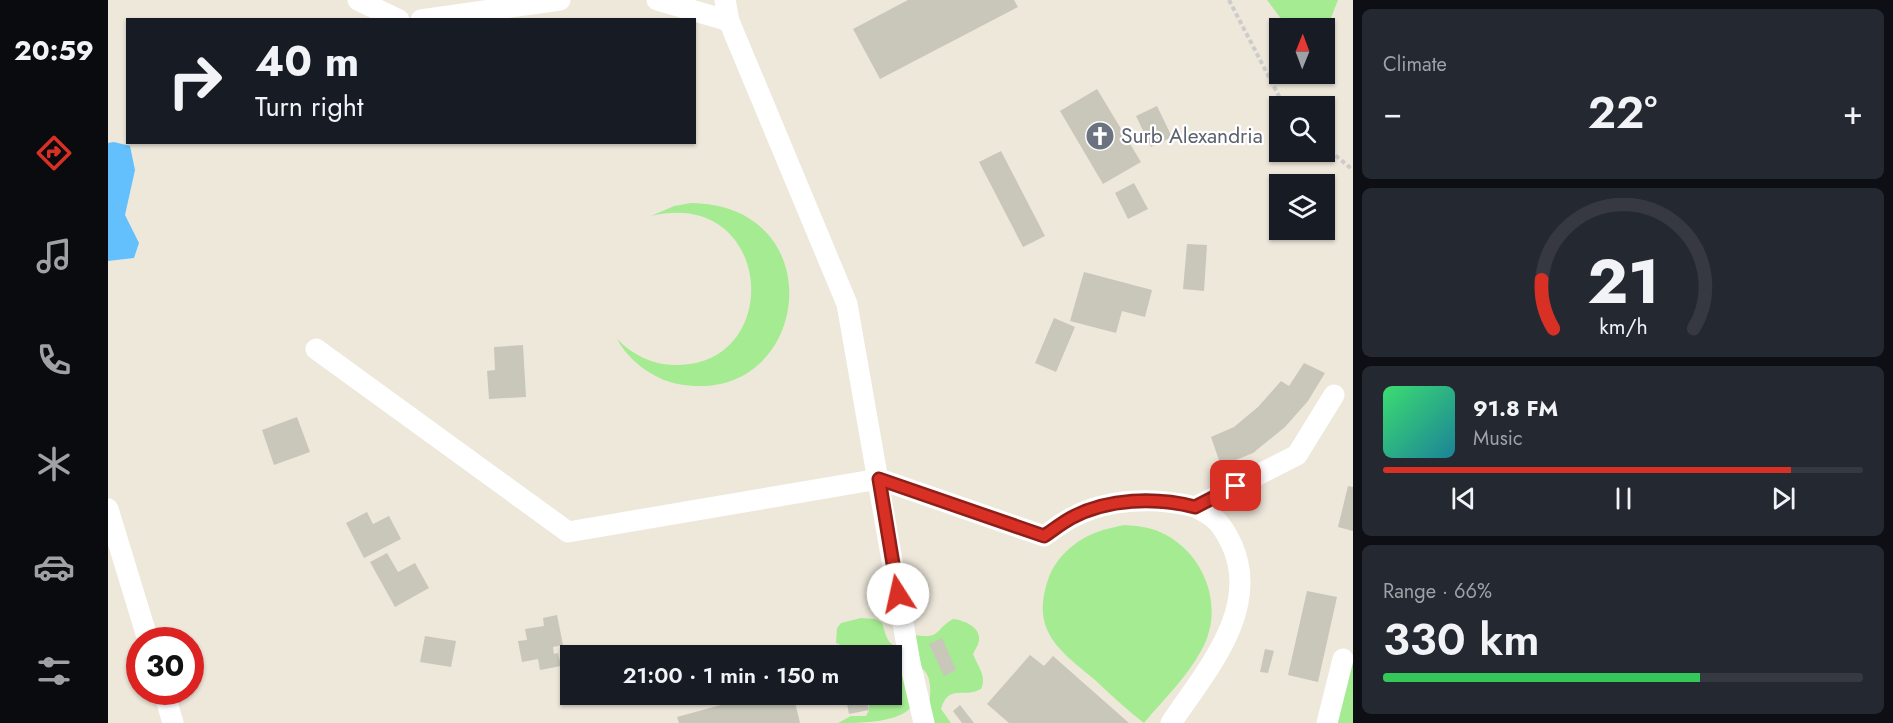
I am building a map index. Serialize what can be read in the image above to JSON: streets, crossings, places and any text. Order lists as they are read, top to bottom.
{
  "places": {
    "church": ["Surb Alexandria"]
  },
  "north": "top",
  "page": {
    "tabs": "20:59",
    "tile": [
      "Climate",
      ["Range · 66%", "330 km"]
    ],
    "turn": ["40 m", "Turn right"],
    "heat": ["−", "22°", "+"],
    "song": ["91.8 FM", "Music"],
    "limit": "30",
    "trip": "21:00 · 1 min · 150 m",
    "gauge": ["21", "km/h"]
  }
}
